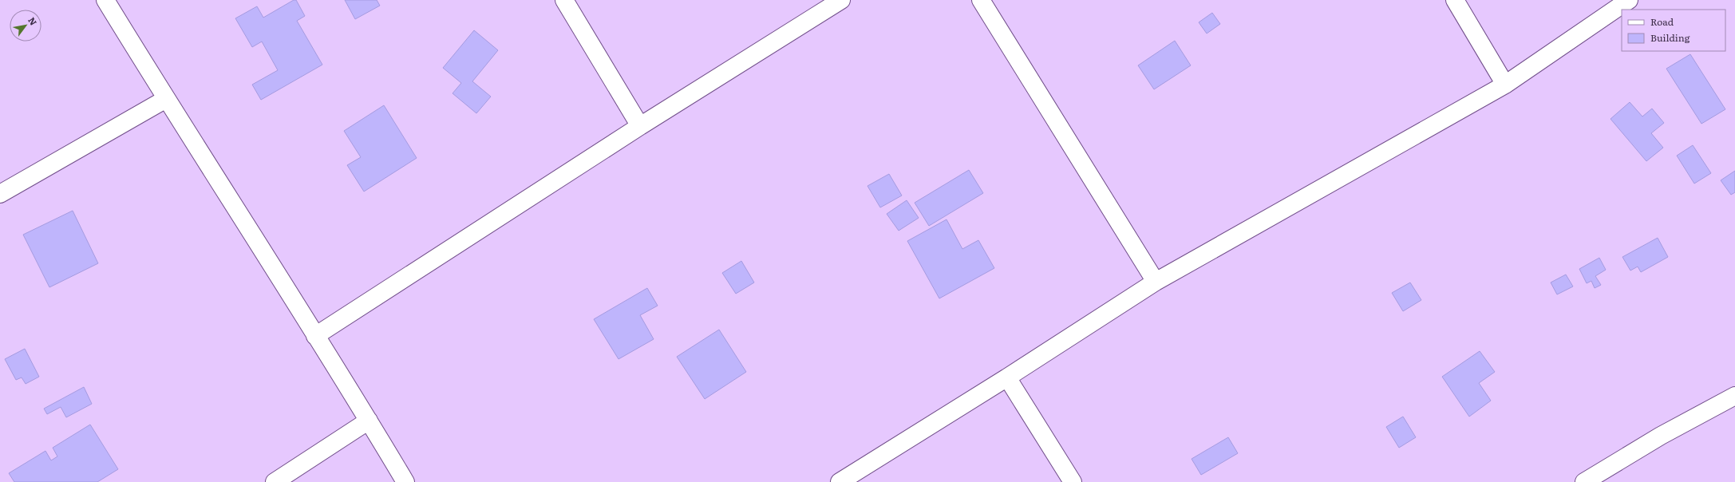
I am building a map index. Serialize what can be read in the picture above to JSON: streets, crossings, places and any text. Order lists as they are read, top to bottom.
{
  "legend": ["Road", "Building"],
  "north": "top right"
}
